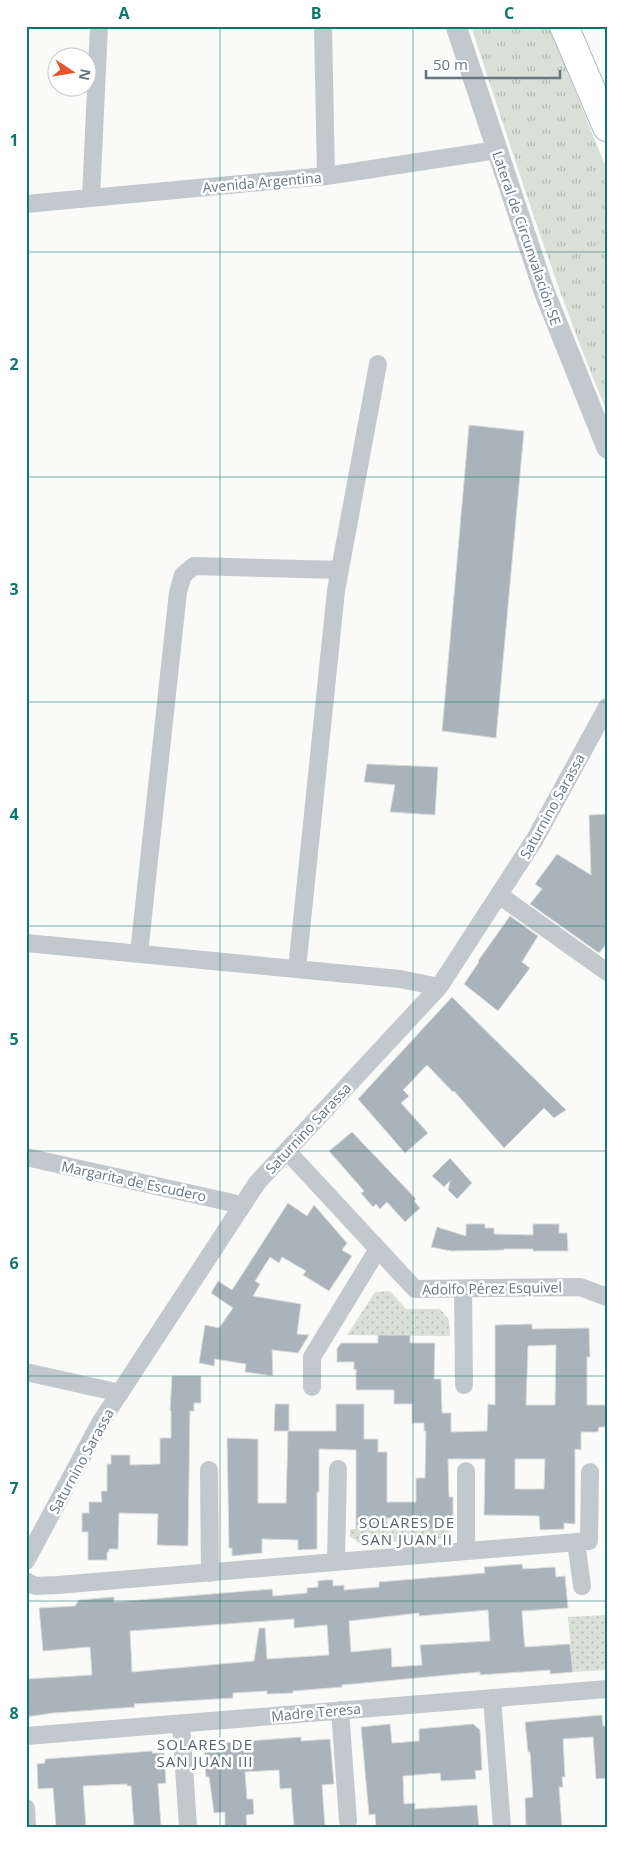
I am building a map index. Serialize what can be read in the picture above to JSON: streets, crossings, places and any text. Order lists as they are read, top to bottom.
{
  "streets": {
    "street": [
      "Avenida Argentina",
      "Lateral de Circunvalación SE",
      "Saturnino Sarassa",
      "Margarita de Escudero",
      "Adolfo Pérez Esquivel",
      "Madre Teresa"
    ]
  },
  "crossings": [
    ["Avenida Argentina", "Lateral de Circunvalación SE"],
    ["Saturnino Sarassa", "Margarita de Escudero"],
    ["Saturnino Sarassa", "Adolfo Pérez Esquivel"]
  ],
  "districts": ["SOLARES DE SAN JUAN II", "SOLARES DE SAN JUAN III"],
  "scale_bar": "50 m",
  "north": "right",
  "grid": {
    "columns": ["A", "B", "C"],
    "rows": [
      "1",
      "2",
      "3",
      "4",
      "5",
      "6",
      "7",
      "8"
    ]
  }
}
